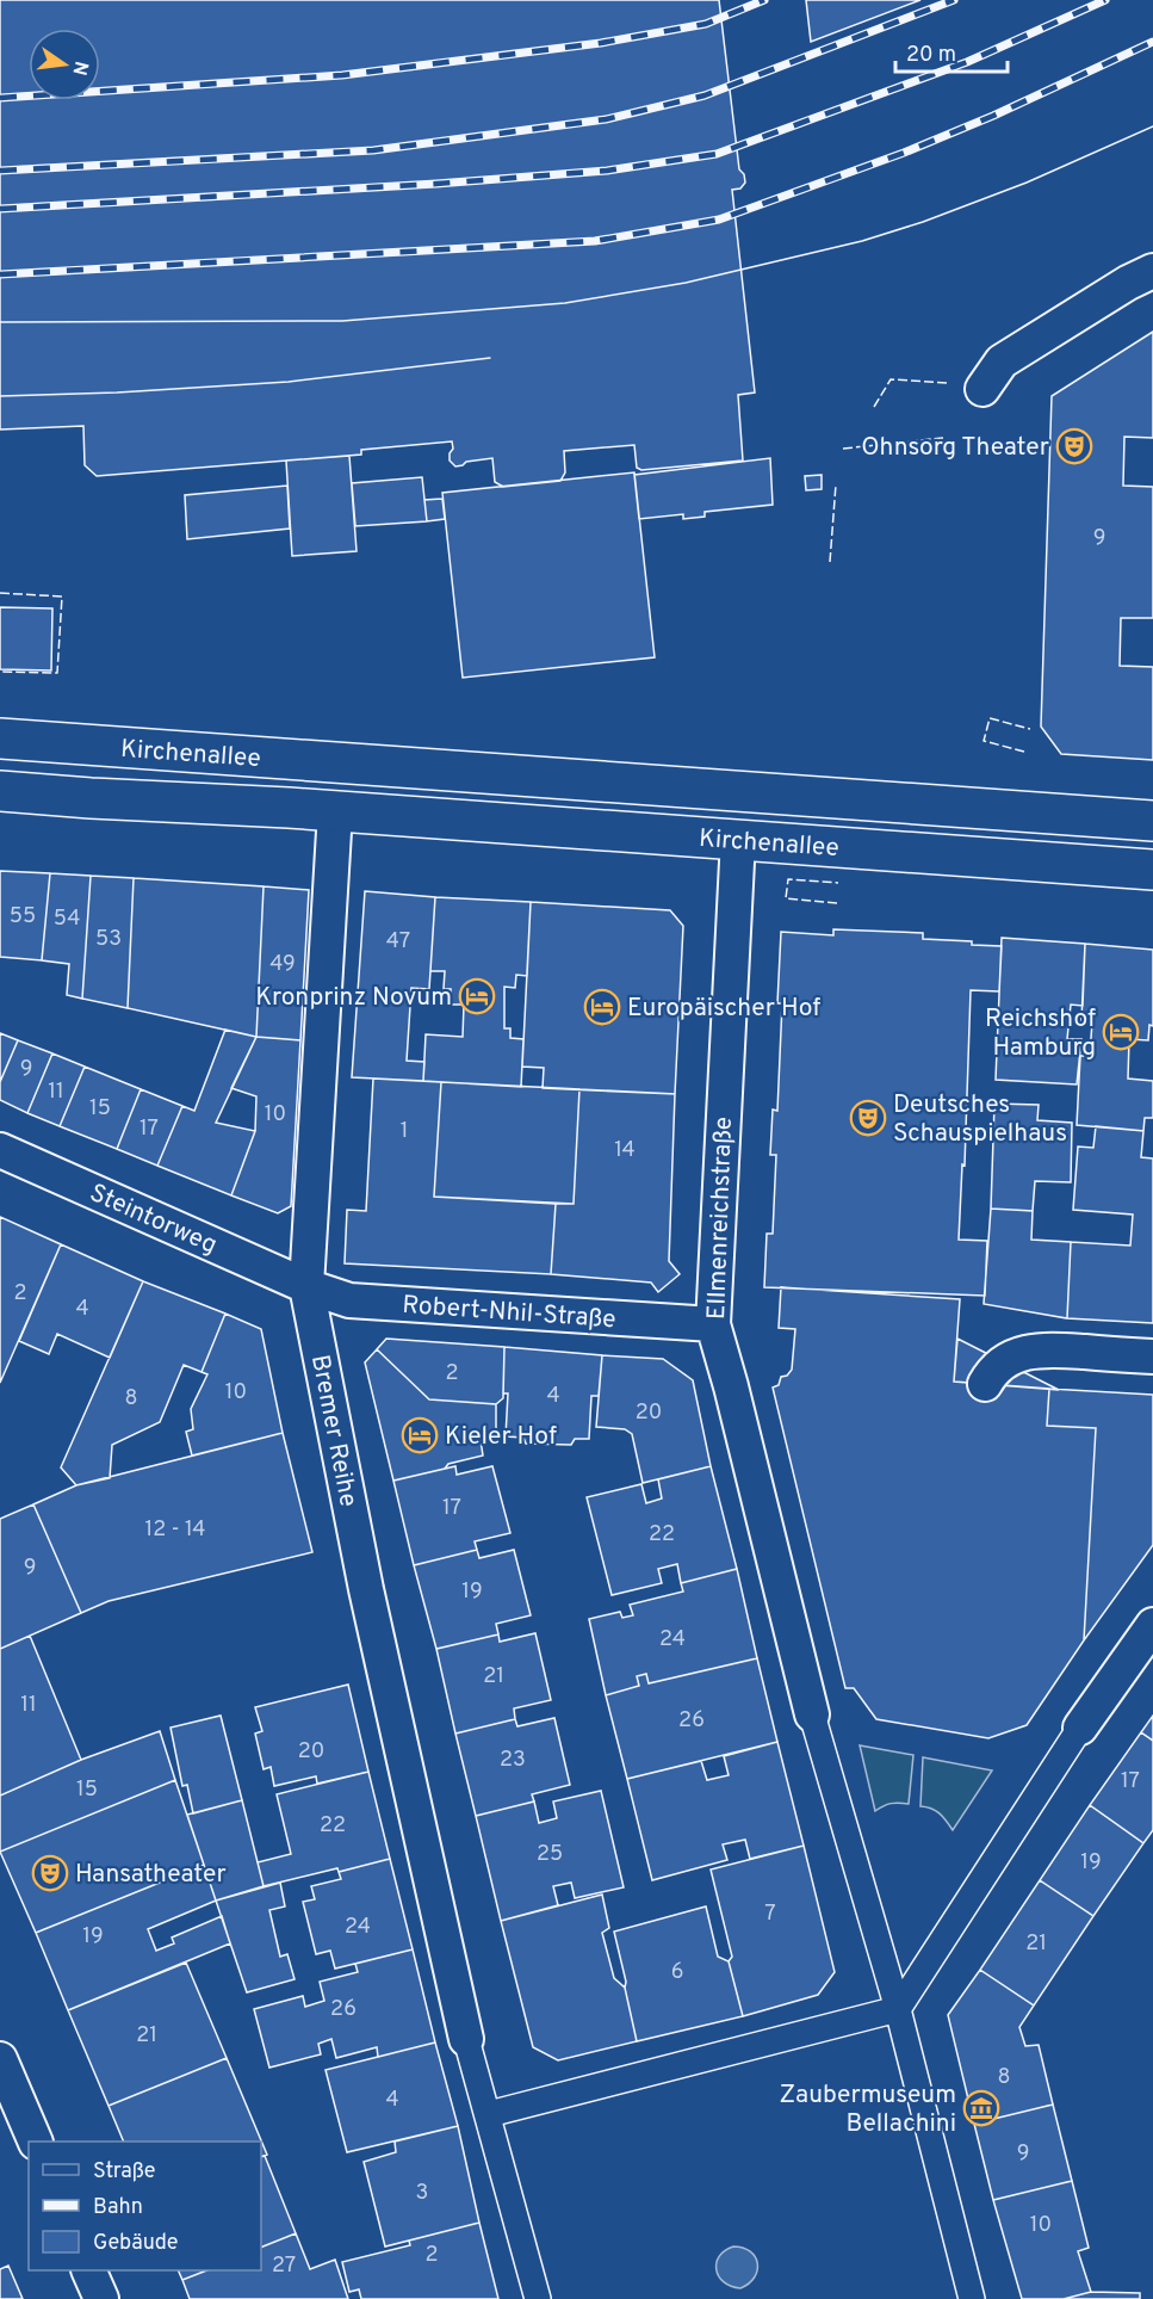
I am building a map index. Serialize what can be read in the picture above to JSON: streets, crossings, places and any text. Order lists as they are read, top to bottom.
{
  "streets": {
    "street": [
      "Kirchenallee",
      "Steintorweg",
      "Ellmenreichstraße",
      "Robert-Nhil-Straße",
      "Bremer Reihe"
    ]
  },
  "crossings": [
    ["Kirchenallee", "Ellmenreichstraße"],
    ["Kirchenallee", "Bremer Reihe"],
    ["Steintorweg", "Robert-Nhil-Straße"],
    ["Steintorweg", "Bremer Reihe"],
    ["Ellmenreichstraße", "Robert-Nhil-Straße"],
    ["Robert-Nhil-Straße", "Bremer Reihe"]
  ],
  "places": {
    "theatre": ["Ohnsorg Theater", "Deutsches Schauspielhaus", "Hansatheater"],
    "hotel": [
      "Kronprinz Novum",
      "Europäischer Hof",
      "Reichshof Hamburg",
      "Kieler Hof"
    ],
    "museum": ["Zaubermuseum Bellachini"]
  },
  "house_numbers": [
    "9",
    "55",
    "54",
    "53",
    "47",
    "49",
    "9",
    "11",
    "15",
    "10",
    "17",
    "1",
    "14",
    "2",
    "4",
    "2",
    "10",
    "4",
    "8",
    "20",
    "17",
    "12 - 14",
    "22",
    "9",
    "19",
    "24",
    "21",
    "11",
    "26",
    "20",
    "23",
    "17",
    "15",
    "22",
    "25",
    "19",
    "7",
    "24",
    "19",
    "21",
    "6",
    "26",
    "21",
    "8",
    "4",
    "9",
    "3",
    "10",
    "2",
    "27"
  ],
  "legend": ["Straße", "Bahn", "Gebäude"],
  "scale_bar": "20 m",
  "north": "right"
}
